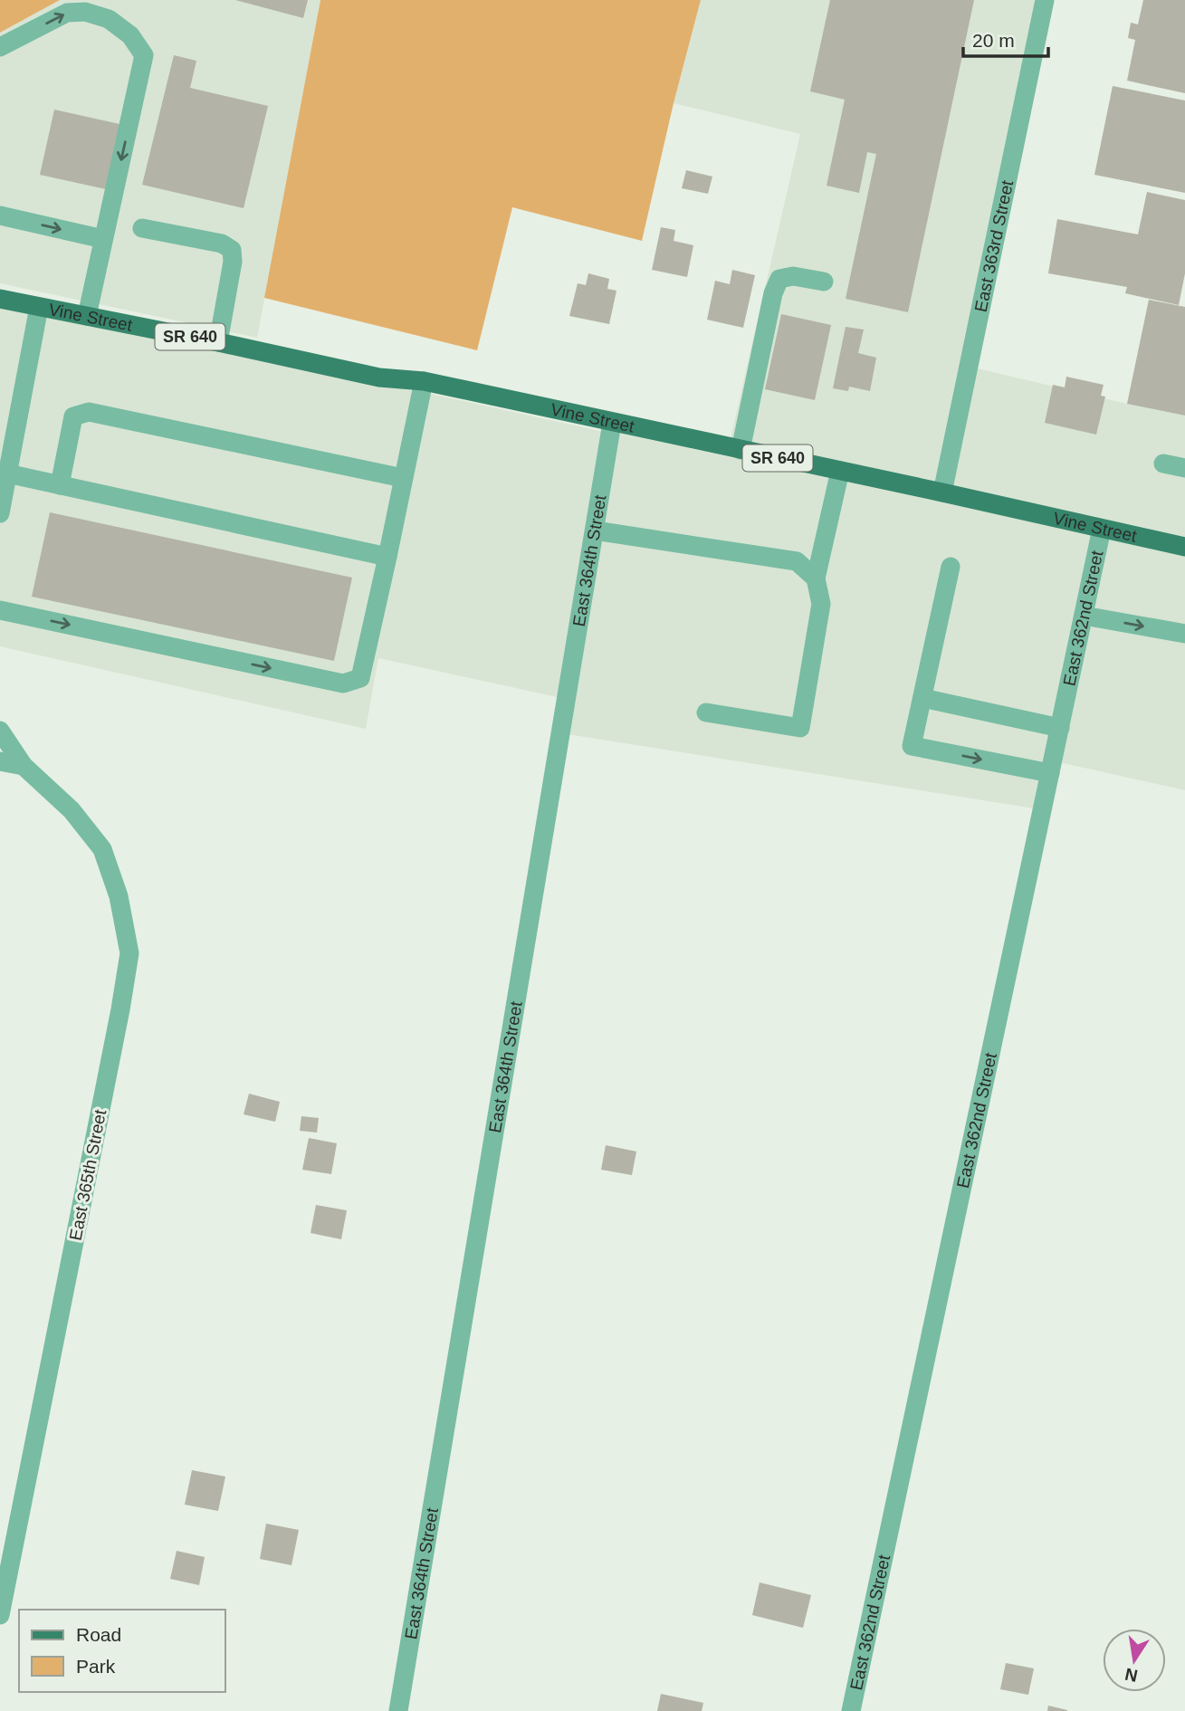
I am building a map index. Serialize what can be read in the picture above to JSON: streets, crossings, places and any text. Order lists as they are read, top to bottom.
{
  "streets": {
    "main road": ["Vine Street", "SR 640"],
    "street": [
      "East 363rd Street",
      "East 364th Street",
      "East 362nd Street",
      "East 365th Street"
    ]
  },
  "crossings": [
    ["East 363rd Street", "Vine Street"],
    ["Vine Street", "East 364th Street"],
    ["Vine Street", "East 362nd Street"]
  ],
  "legend": ["Road", "Park"],
  "scale_bar": "20 m",
  "north": "bottom"
}
